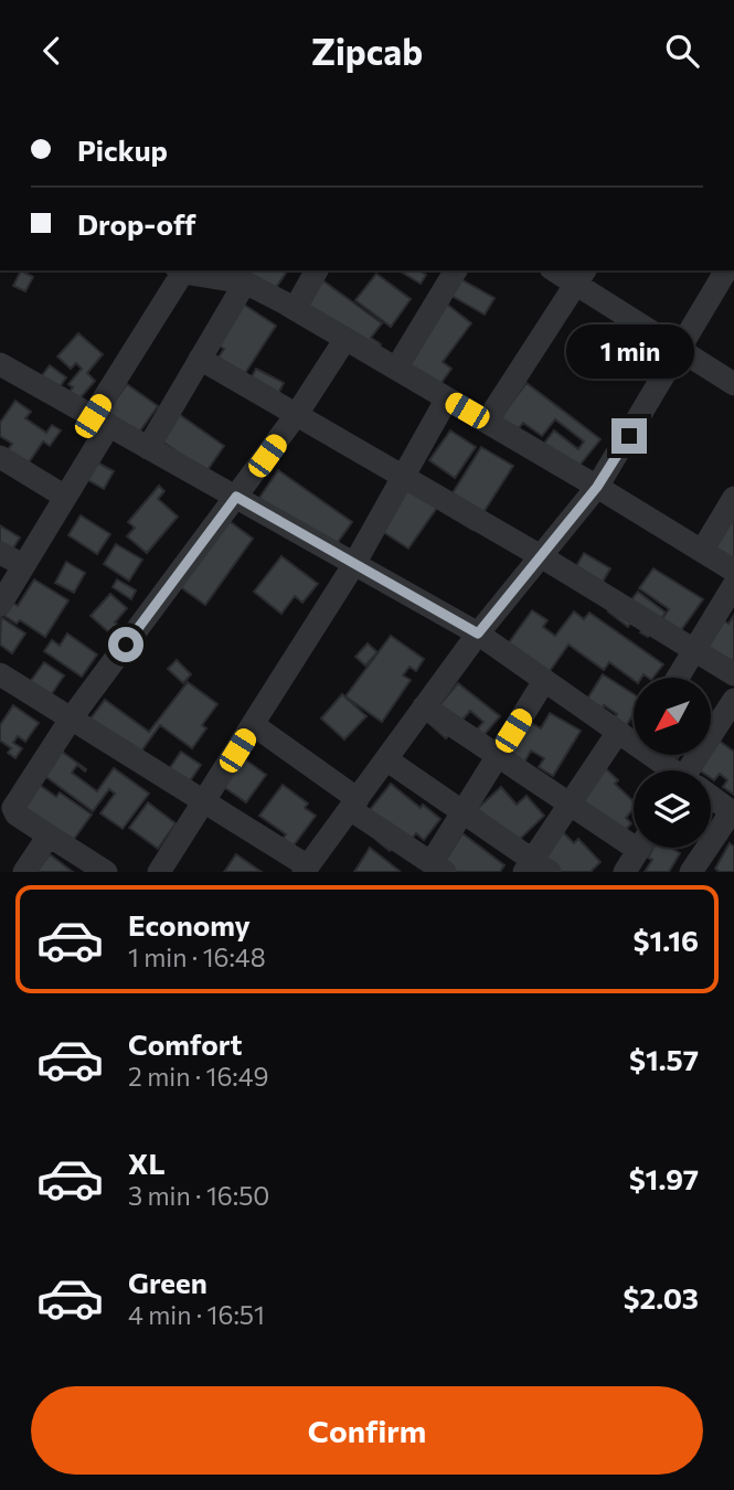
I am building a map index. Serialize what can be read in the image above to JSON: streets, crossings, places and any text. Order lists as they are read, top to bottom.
{
  "north": "bottom left",
  "page": {
    "header": "Zipcab",
    "banner": ["Pickup", "Drop-off"],
    "bubble": "1 min",
    "list": [
      {
        "name": "Economy",
        "note": "1 min · 16:48",
        "value": "$1.16"
      },
      {
        "name": "Comfort",
        "note": "2 min · 16:49",
        "value": "$1.57"
      },
      {
        "name": "XL",
        "note": "3 min · 16:50",
        "value": "$1.97"
      },
      {
        "name": "Green",
        "note": "4 min · 16:51",
        "value": "$2.03"
      }
    ],
    "buttons": "Confirm"
  }
}
